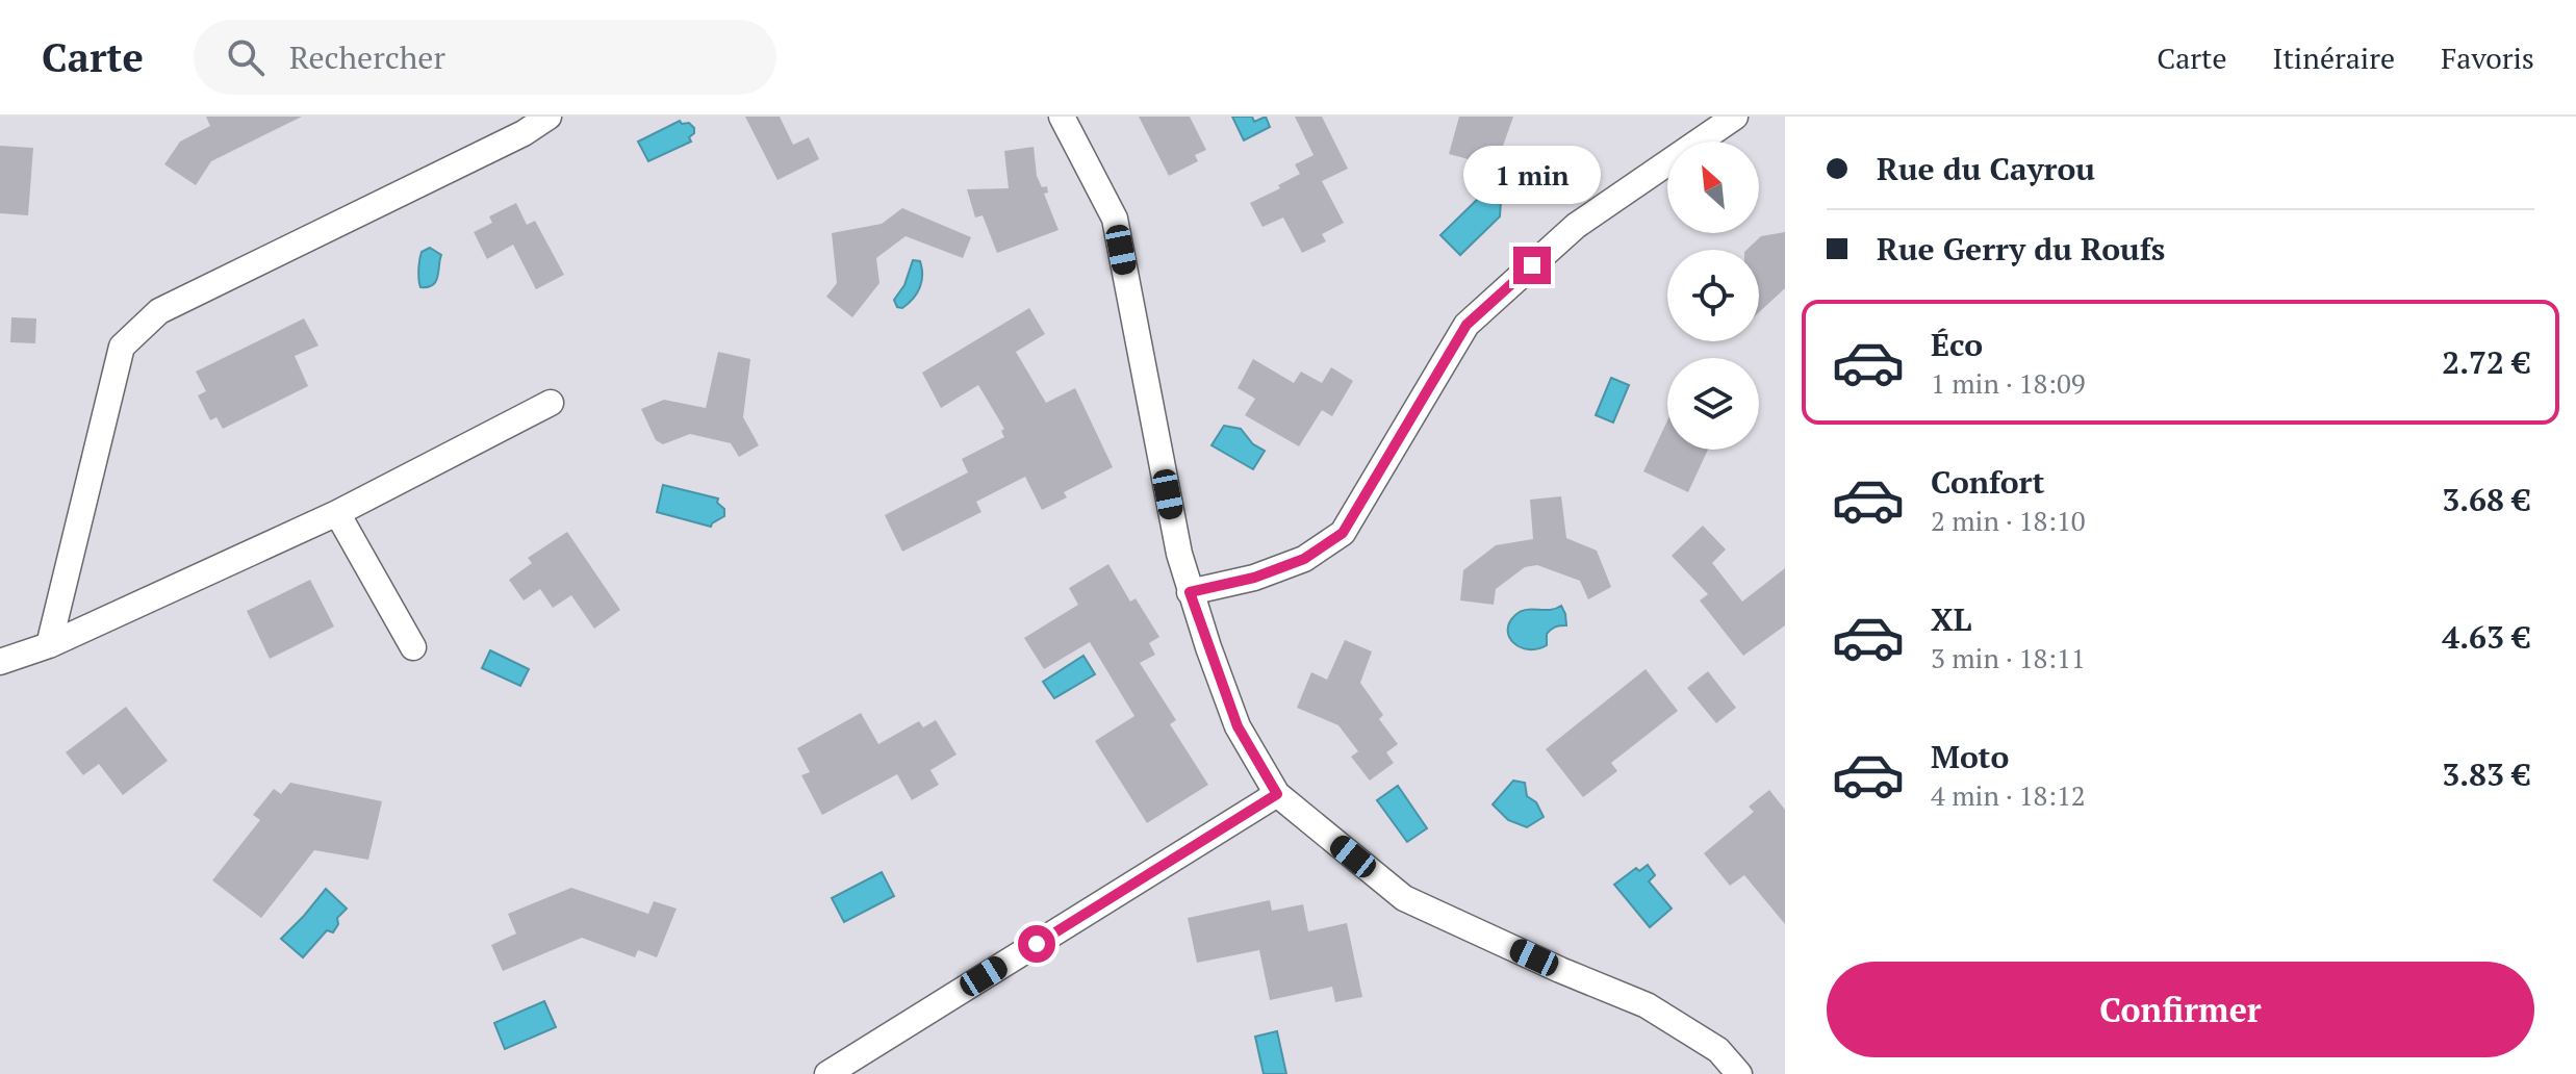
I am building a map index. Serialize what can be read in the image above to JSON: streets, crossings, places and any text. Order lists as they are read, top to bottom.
{
  "north": "top left",
  "page": {
    "header": "Carte",
    "search": "Rechercher",
    "nav": ["Carte", "Itinéraire", "Favoris"],
    "banner": ["Rue du Cayrou", "Rue Gerry du Roufs"],
    "bubble": "1 min",
    "list": [
      {
        "name": "Éco",
        "note": "1 min · 18:09",
        "value": "2.72 €"
      },
      {
        "name": "Confort",
        "note": "2 min · 18:10",
        "value": "3.68 €"
      },
      {
        "name": "XL",
        "note": "3 min · 18:11",
        "value": "4.63 €"
      },
      {
        "name": "Moto",
        "note": "4 min · 18:12",
        "value": "3.83 €"
      }
    ],
    "buttons": "Confirmer"
  }
}
